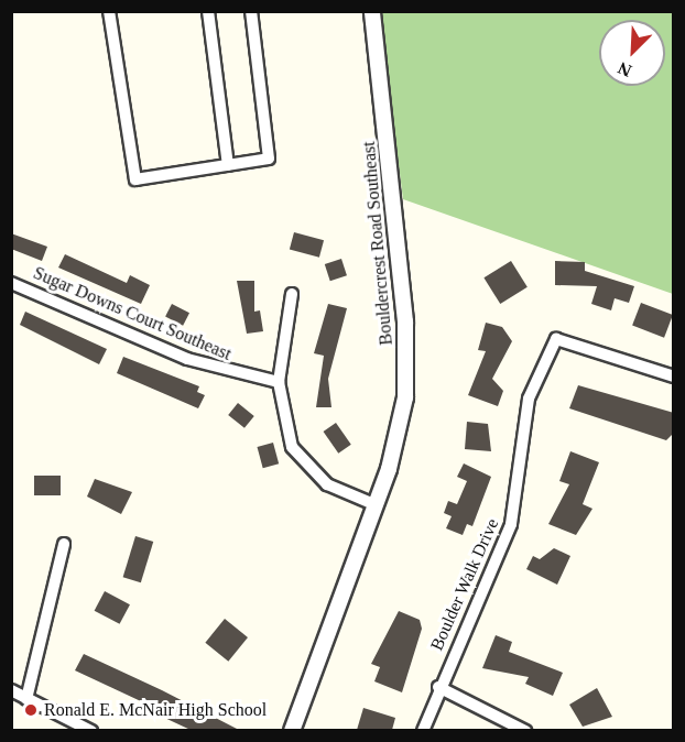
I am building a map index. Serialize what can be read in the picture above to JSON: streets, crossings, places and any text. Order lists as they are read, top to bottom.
{
  "streets": {
    "street": ["Bouldercrest Road Southeast", "Sugar Downs Court Southeast", "Boulder Walk Drive"]
  },
  "places": ["Ronald E. McNair High School"],
  "north": "bottom left"
}
